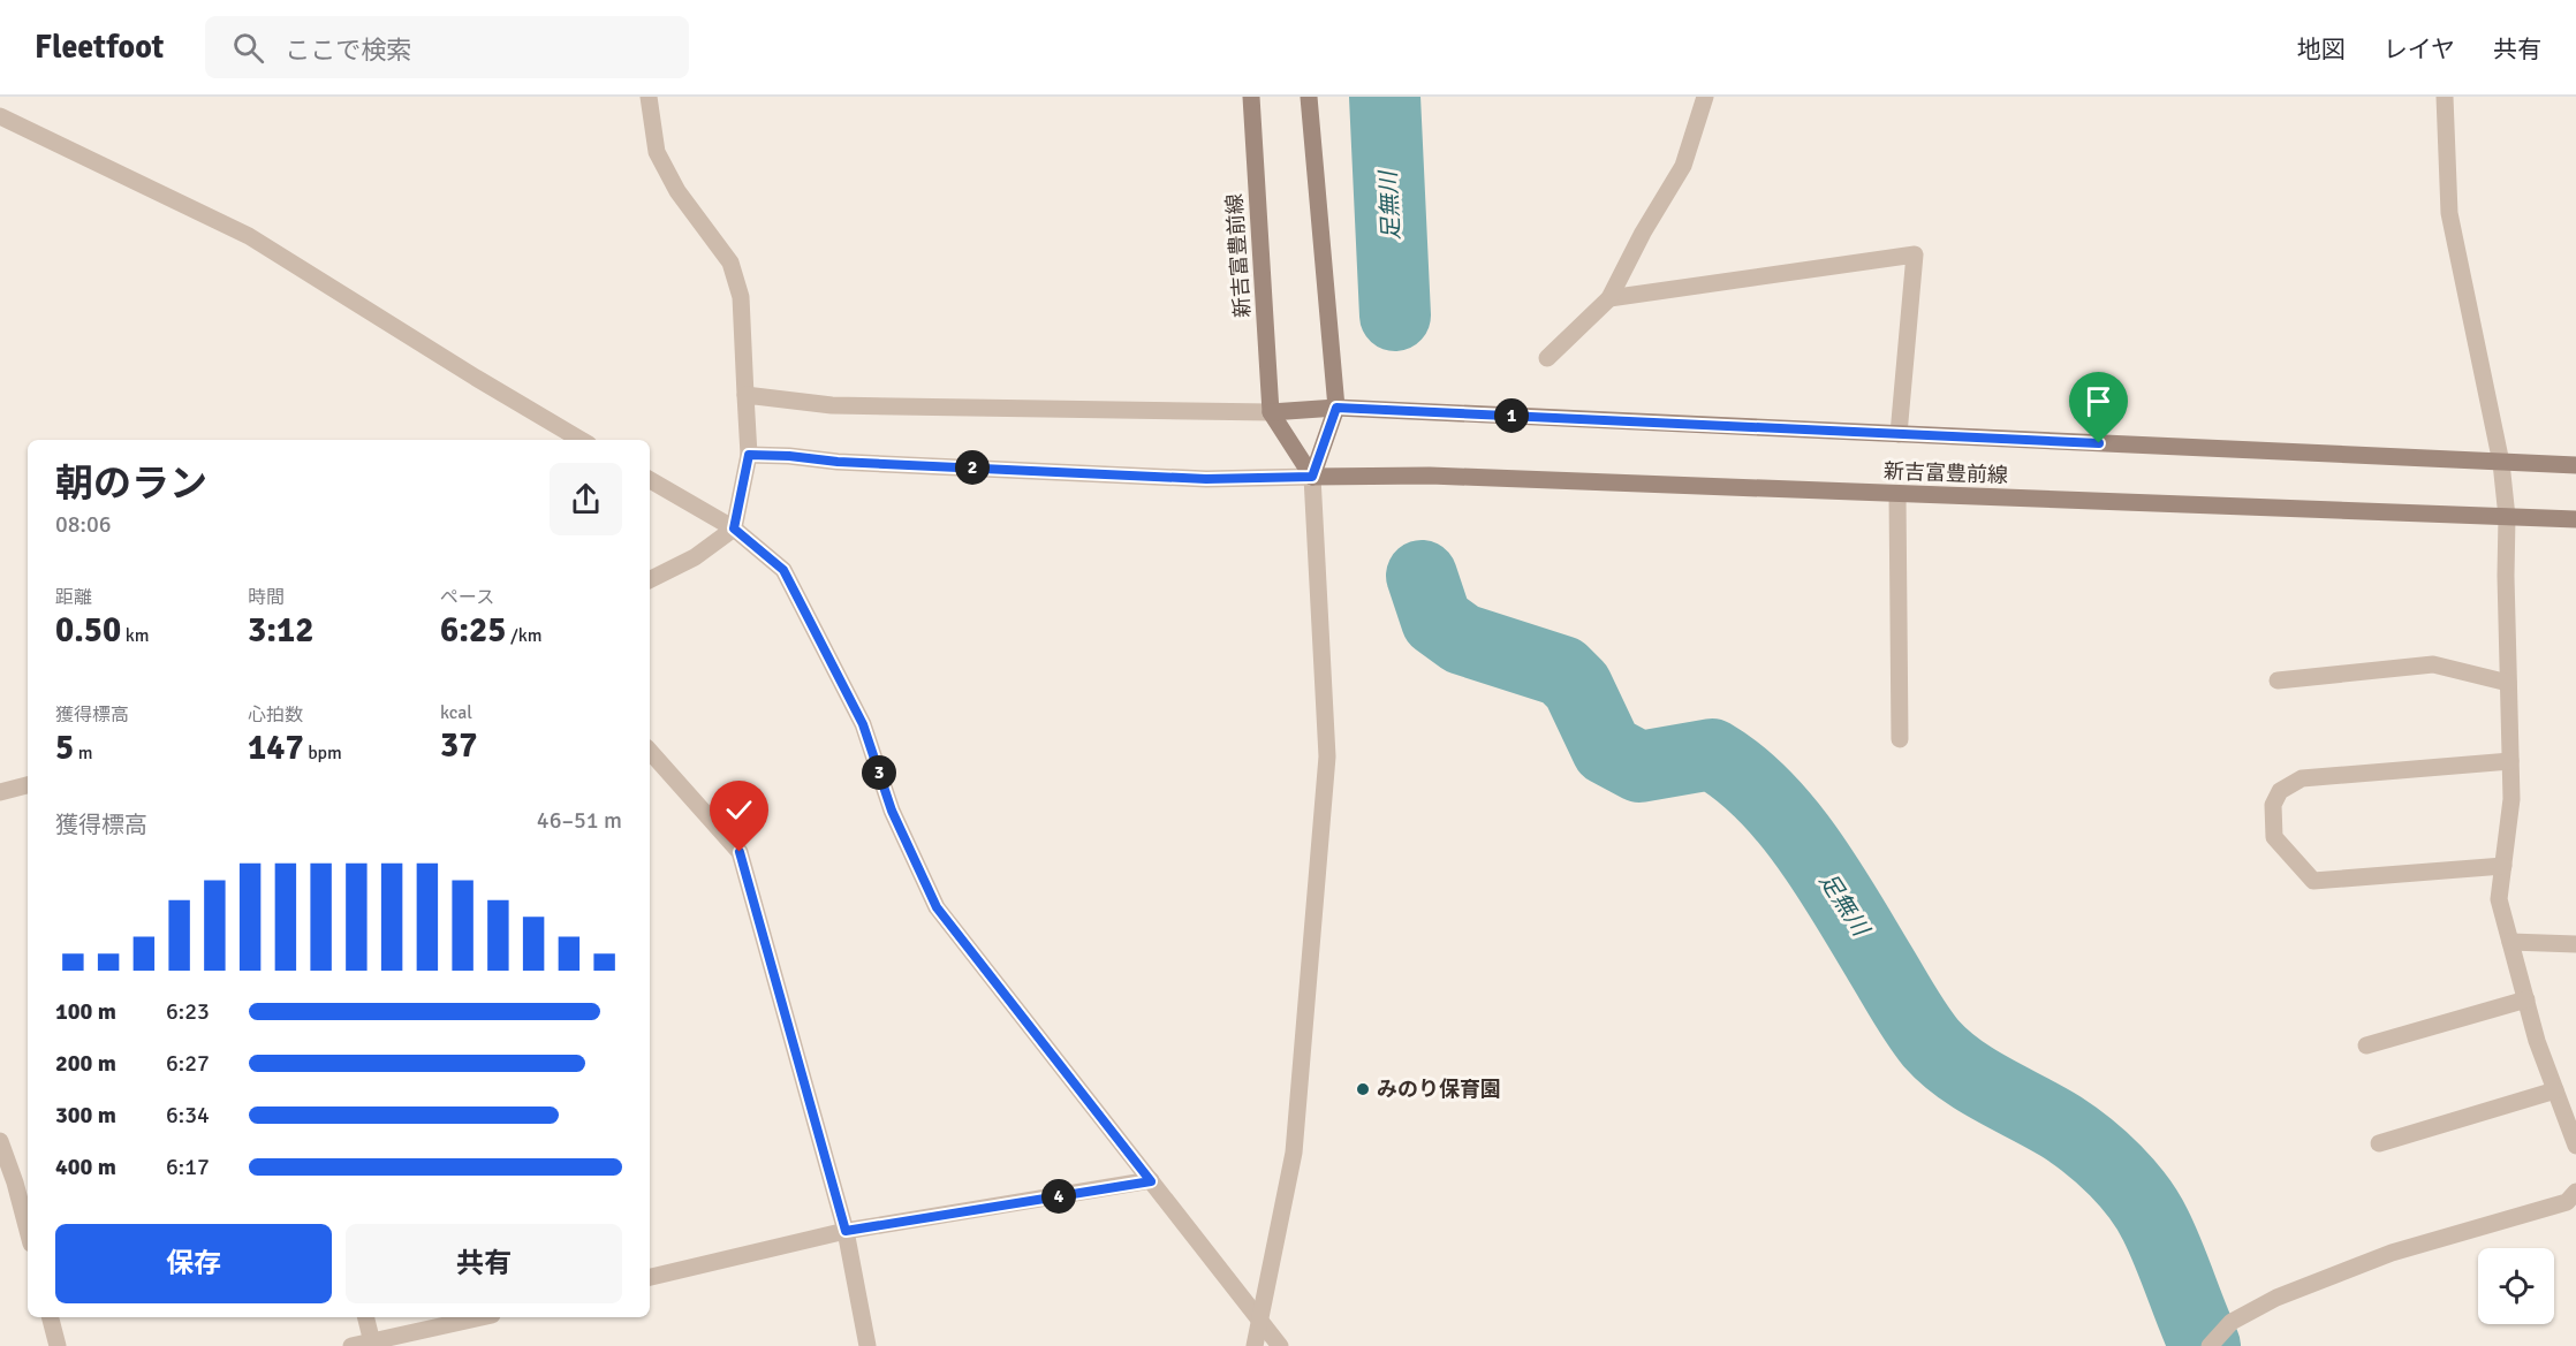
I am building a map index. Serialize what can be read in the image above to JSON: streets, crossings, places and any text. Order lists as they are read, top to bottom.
{
  "streets": {
    "main road": ["新吉富豊前線"]
  },
  "water": ["足無川"],
  "places": ["みのり保育園"],
  "page": {
    "header": "Fleetfoot",
    "search": "ここで検索",
    "nav": ["地図", "レイヤ", "共有"],
    "pins": [
      "1",
      "2",
      "3",
      "4"
    ],
    "heading": ["朝のラン", "08:06"],
    "stats": [
      ["距離", "0.50 km"],
      ["時間", "3:12"],
      ["ペース", "6:25 /km"],
      ["獲得標高", "5 m"],
      ["心拍数", "147 bpm"],
      ["kcal", "37"]
    ],
    "chart": ["獲得標高", "46–51 m"],
    "list": [
      {
        "name": "100 m",
        "note": "6:23"
      },
      {
        "name": "200 m",
        "note": "6:27"
      },
      {
        "name": "300 m",
        "note": "6:34"
      },
      {
        "name": "400 m",
        "note": "6:17"
      }
    ],
    "buttons": ["保存", "共有"]
  }
}
